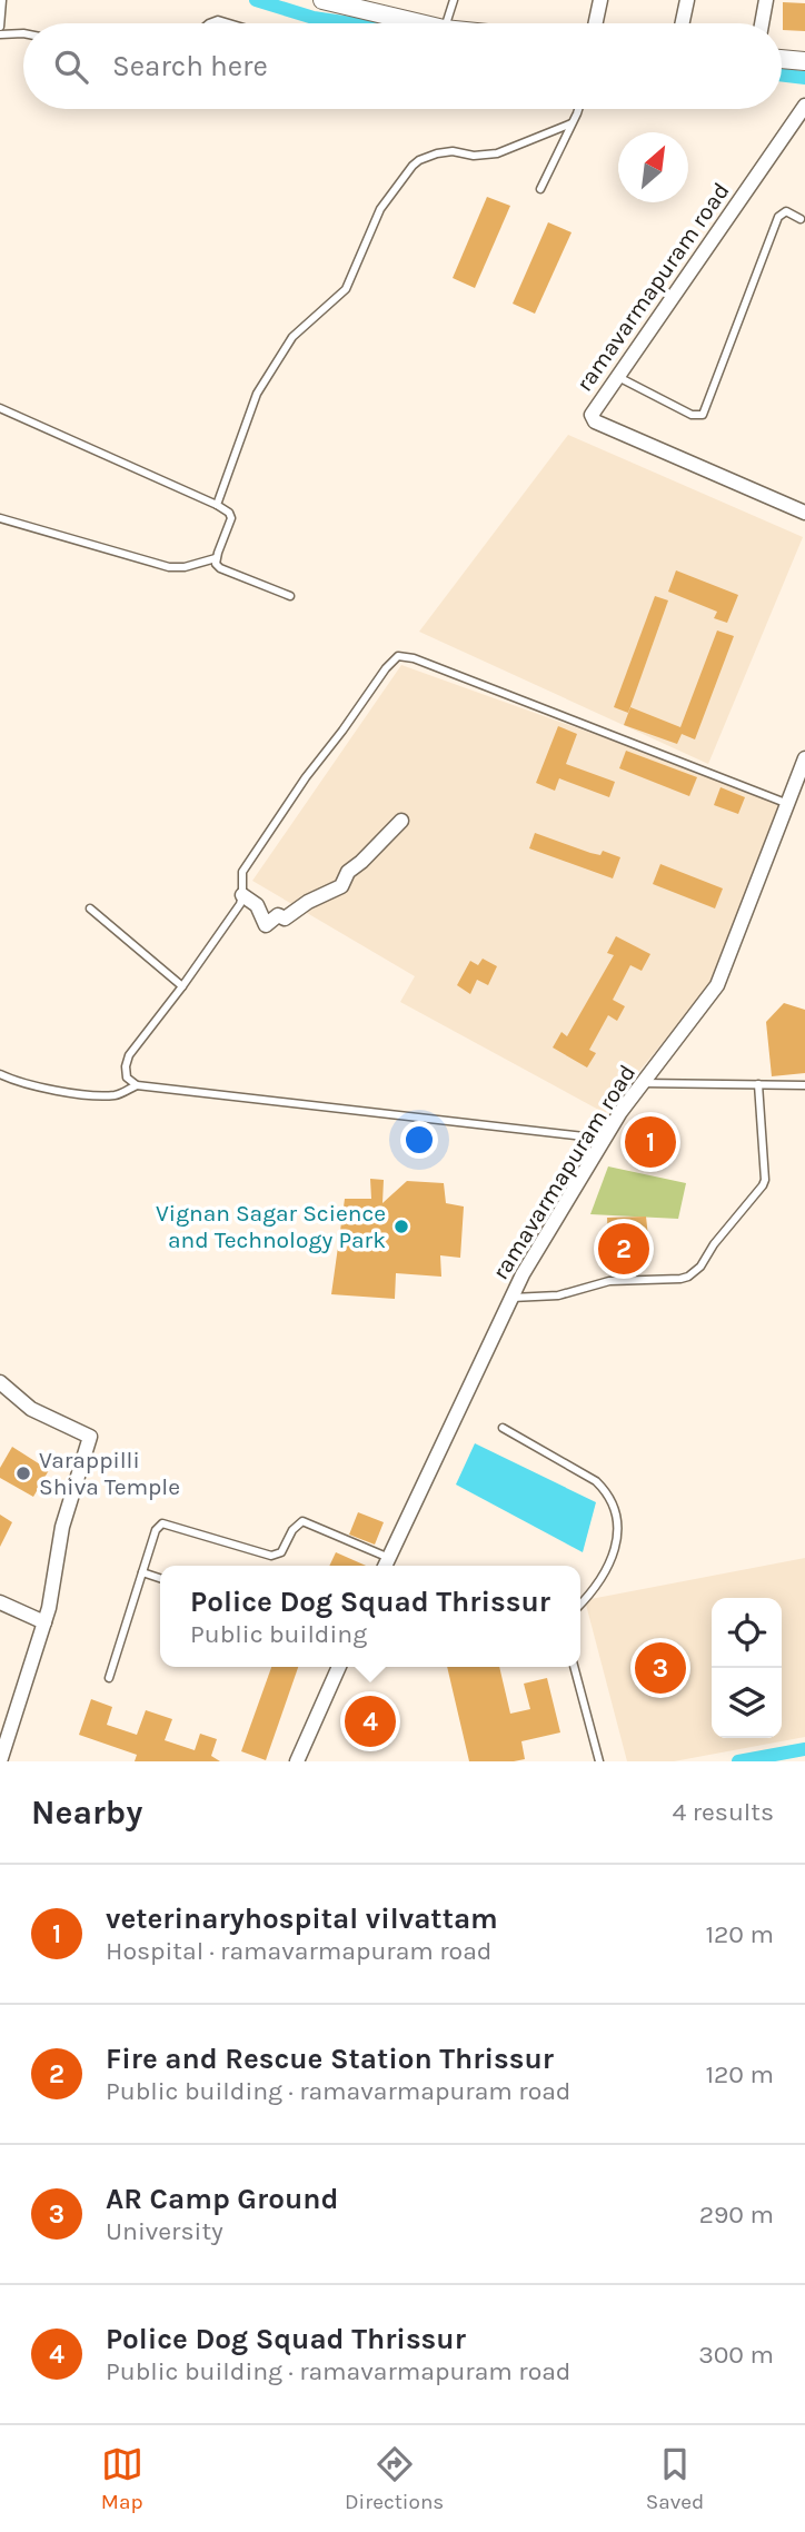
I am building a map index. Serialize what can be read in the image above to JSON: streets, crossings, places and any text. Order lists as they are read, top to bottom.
{
  "streets": {
    "street": ["ramavarmapuram road"]
  },
  "places": ["Vignan Sagar Science and Technology Park", "Varappilli Shiva Temple"],
  "north": "top right",
  "page": {
    "search": "Search here",
    "pins": [
      "1",
      "2",
      "3",
      "4"
    ],
    "popup": ["Police Dog Squad Thrissur", "Public building"],
    "heading": ["Nearby", "4 results"],
    "list": [
      {
        "mark": "1",
        "name": "veterinaryhospital vilvattam",
        "note": "Hospital · ramavarmapuram road",
        "value": "120 m"
      },
      {
        "mark": "2",
        "name": "Fire and Rescue Station Thrissur",
        "note": "Public building · ramavarmapuram road",
        "value": "120 m"
      },
      {
        "mark": "3",
        "name": "AR Camp Ground",
        "note": "University",
        "value": "290 m"
      },
      {
        "mark": "4",
        "name": "Police Dog Squad Thrissur",
        "note": "Public building · ramavarmapuram road",
        "value": "300 m"
      }
    ],
    "nav": ["Map", "Directions", "Saved"]
  }
}
